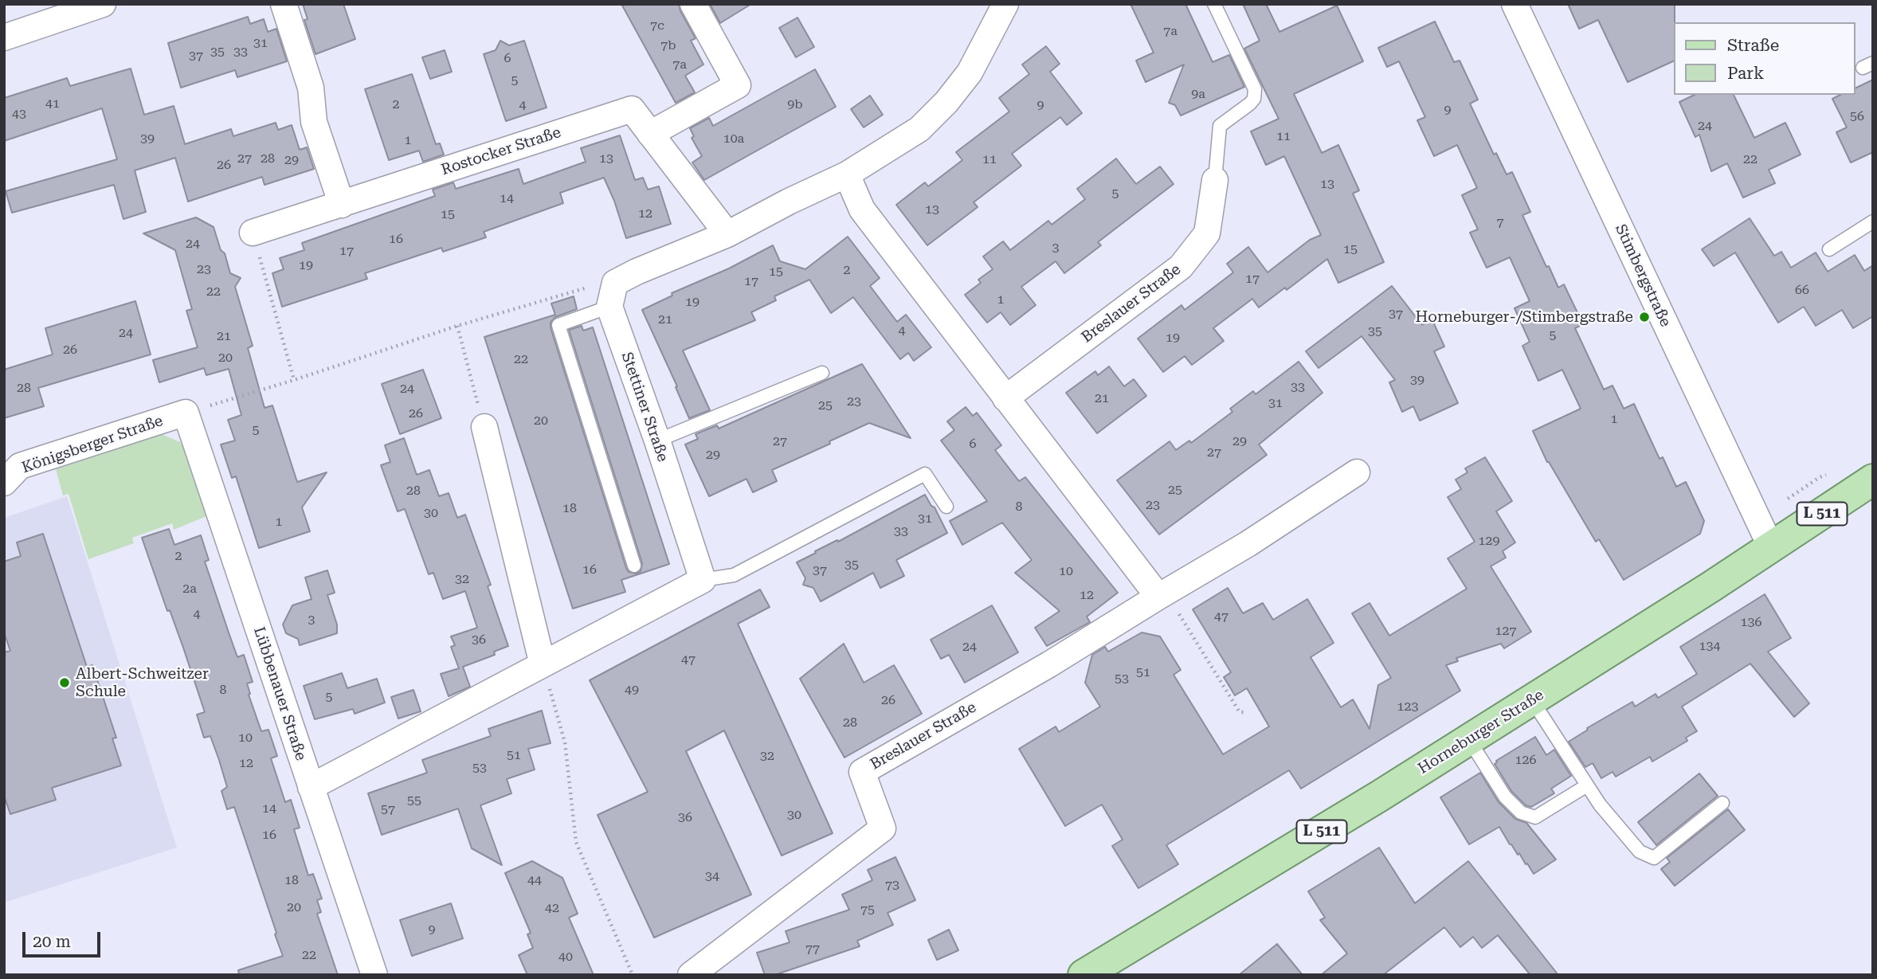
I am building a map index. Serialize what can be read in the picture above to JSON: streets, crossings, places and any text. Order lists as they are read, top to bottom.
{
  "streets": {
    "main road": ["L 511", "Horneburger Straße"],
    "street": [
      "Rostocker Straße",
      "Stimbergstraße",
      "Breslauer Straße",
      "Stettiner Straße",
      "Königsberger Straße",
      "Lübbenauer Straße"
    ]
  },
  "crossings": [
    ["Stimbergstraße", "Horneburger Straße"],
    ["Königsberger Straße", "Lübbenauer Straße"]
  ],
  "places": ["Horneburger-/Stimbergstraße", "Albert-Schweitzer Schule"],
  "house_numbers": [
    "7c",
    "7a",
    "31",
    "7b",
    "35",
    "33",
    "37",
    "6",
    "7a",
    "5",
    "9a",
    "41",
    "2",
    "9b",
    "4",
    "9",
    "9",
    "43",
    "56",
    "24",
    "11",
    "39",
    "10a",
    "1",
    "27",
    "28",
    "13",
    "11",
    "22",
    "29",
    "26",
    "13",
    "5",
    "14",
    "13",
    "12",
    "15",
    "7",
    "16",
    "24",
    "3",
    "15",
    "17",
    "19",
    "23",
    "2",
    "15",
    "17",
    "17",
    "66",
    "22",
    "1",
    "19",
    "37",
    "21",
    "4",
    "35",
    "24",
    "5",
    "21",
    "19",
    "26",
    "20",
    "22",
    "39",
    "33",
    "28",
    "24",
    "21",
    "23",
    "31",
    "25",
    "26",
    "1",
    "20",
    "5",
    "27",
    "29",
    "6",
    "27",
    "29",
    "25",
    "28",
    "23",
    "8",
    "18",
    "30",
    "31",
    "1",
    "33",
    "129",
    "2",
    "35",
    "16",
    "37",
    "10",
    "32",
    "2a",
    "12",
    "4",
    "47",
    "3",
    "136",
    "127",
    "36",
    "134",
    "24",
    "47",
    "51",
    "53",
    "8",
    "49",
    "5",
    "26",
    "123",
    "28",
    "10",
    "51",
    "32",
    "126",
    "12",
    "53",
    "55",
    "14",
    "57",
    "30",
    "36",
    "16",
    "34",
    "18",
    "44",
    "73",
    "20",
    "42",
    "75",
    "9",
    "77",
    "22",
    "40"
  ],
  "legend": ["Straße", "Park"],
  "scale_bar": "20 m"
}
